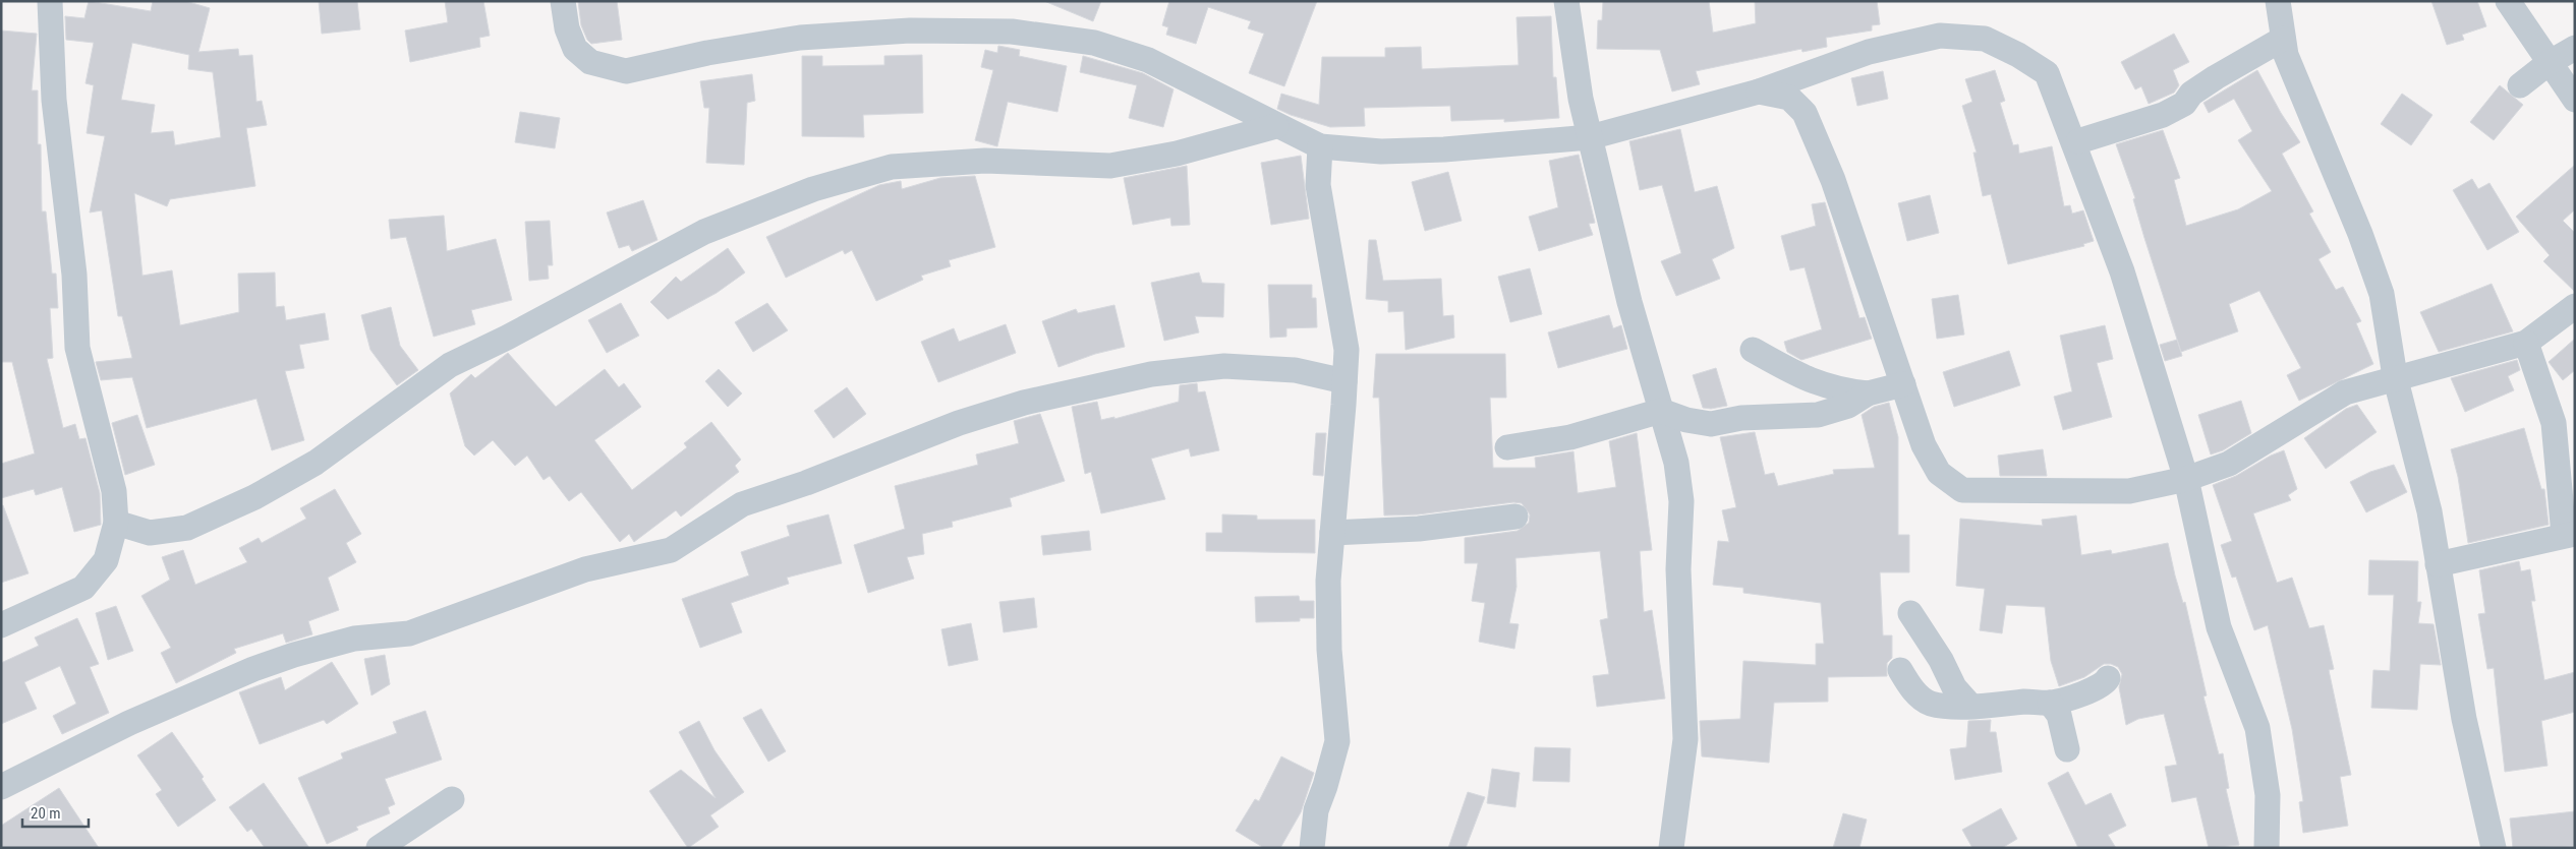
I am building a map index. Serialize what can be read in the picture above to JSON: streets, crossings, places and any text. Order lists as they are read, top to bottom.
{
  "scale_bar": "20 m"
}
